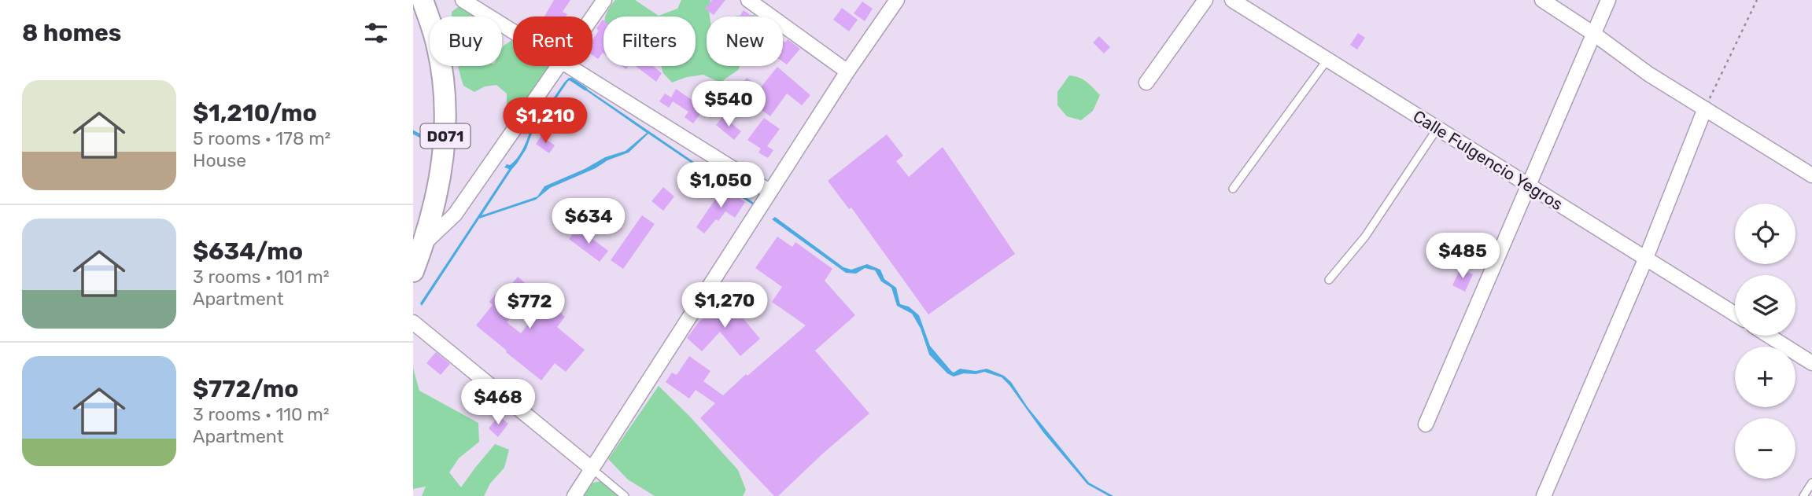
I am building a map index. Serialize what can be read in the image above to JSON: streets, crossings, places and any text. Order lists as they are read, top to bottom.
{
  "streets": {
    "main road": ["D071"],
    "street": ["Calle Fulgencio Yegros"]
  },
  "page": {
    "heading": "8 homes",
    "chip": [
      "Buy",
      "Rent",
      "Filters",
      "New"
    ],
    "list": [
      {
        "name": "$1,210/mo",
        "note": "5 rooms · 178 m² · House"
      },
      {
        "name": "$634/mo",
        "note": "3 rooms · 101 m² · Apartment"
      },
      {
        "name": "$772/mo",
        "note": "3 rooms · 110 m² · Apartment"
      }
    ],
    "price": [
      "$540",
      "$1,210",
      "$1,050",
      "$634",
      "$485",
      "$1,270",
      "$772",
      "$468"
    ],
    "map_buttons": ["+", "−"]
  }
}
